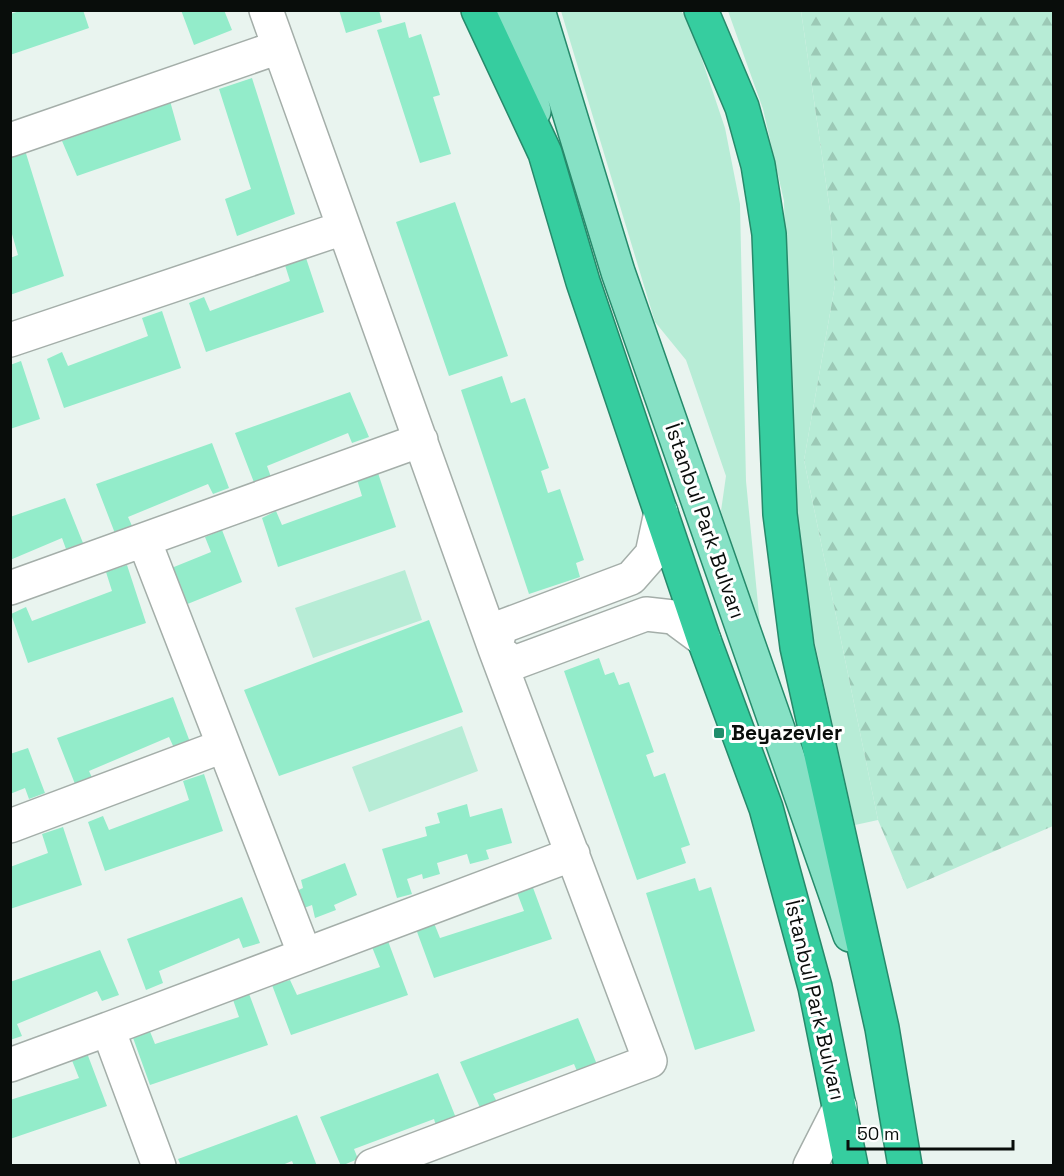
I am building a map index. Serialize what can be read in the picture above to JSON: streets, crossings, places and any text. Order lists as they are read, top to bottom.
{
  "streets": {
    "highway": ["İstanbul Park Bulvarı"]
  },
  "places": {
    "transit": ["Beyazevler"]
  },
  "scale_bar": "50 m"
}
